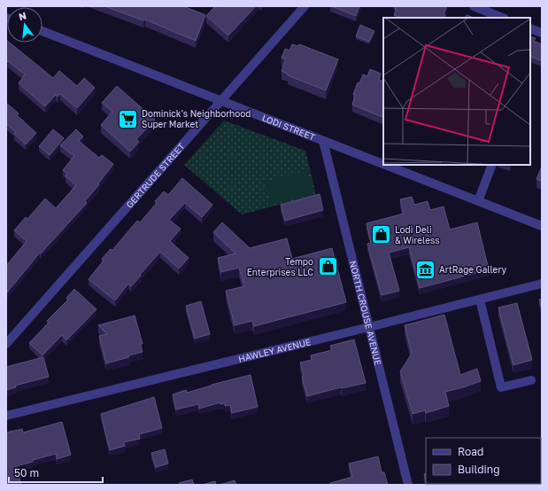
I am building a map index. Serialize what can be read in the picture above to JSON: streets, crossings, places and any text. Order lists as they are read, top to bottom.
{
  "streets": {
    "street": [
      "LODI STREET",
      "GERTRUDE STREET",
      "NORTH CROUSE AVENUE",
      "HAWLEY AVENUE"
    ]
  },
  "crossings": [
    ["LODI STREET", "GERTRUDE STREET"],
    ["LODI STREET", "NORTH CROUSE AVENUE"],
    ["NORTH CROUSE AVENUE", "HAWLEY AVENUE"]
  ],
  "places": {
    "supermarket": ["Dominick's Neighborhood Super Market"],
    "shop": ["Lodi Deli & Wireless", "Tempo Enterprises LLC"],
    "museum": ["ArtRage Gallery"]
  },
  "legend": ["Road", "Building"],
  "scale_bar": "50 m",
  "north": "top"
}
